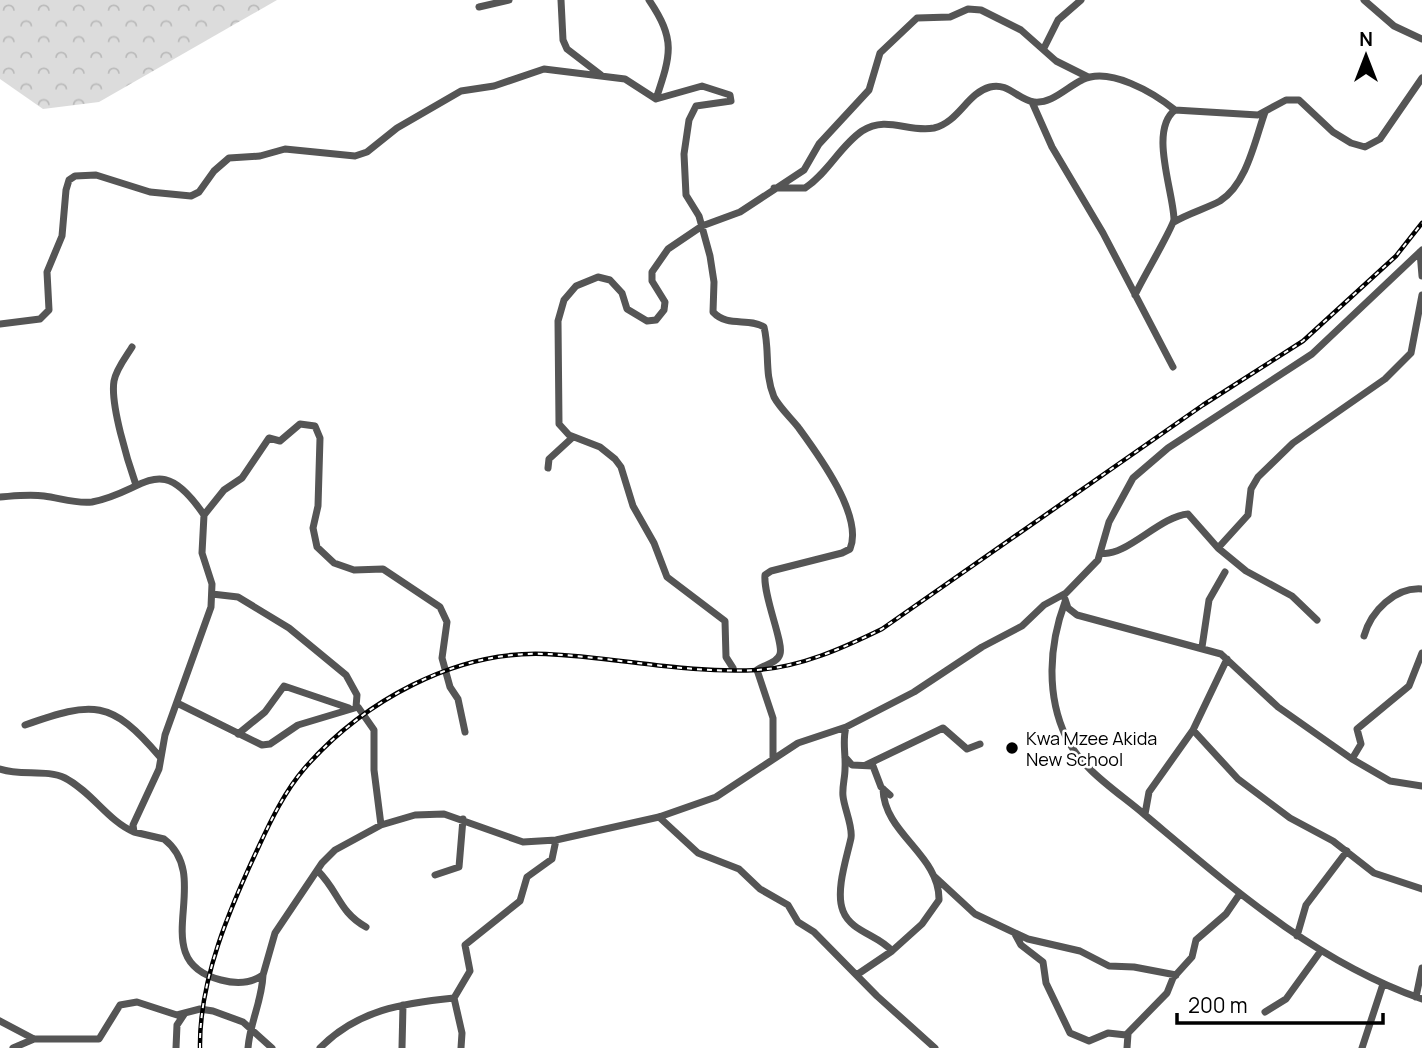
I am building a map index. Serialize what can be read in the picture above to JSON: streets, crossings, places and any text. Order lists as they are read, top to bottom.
{
  "places": ["Kwa Mzee Akida New School"],
  "scale_bar": "200 m",
  "north": "top"
}
